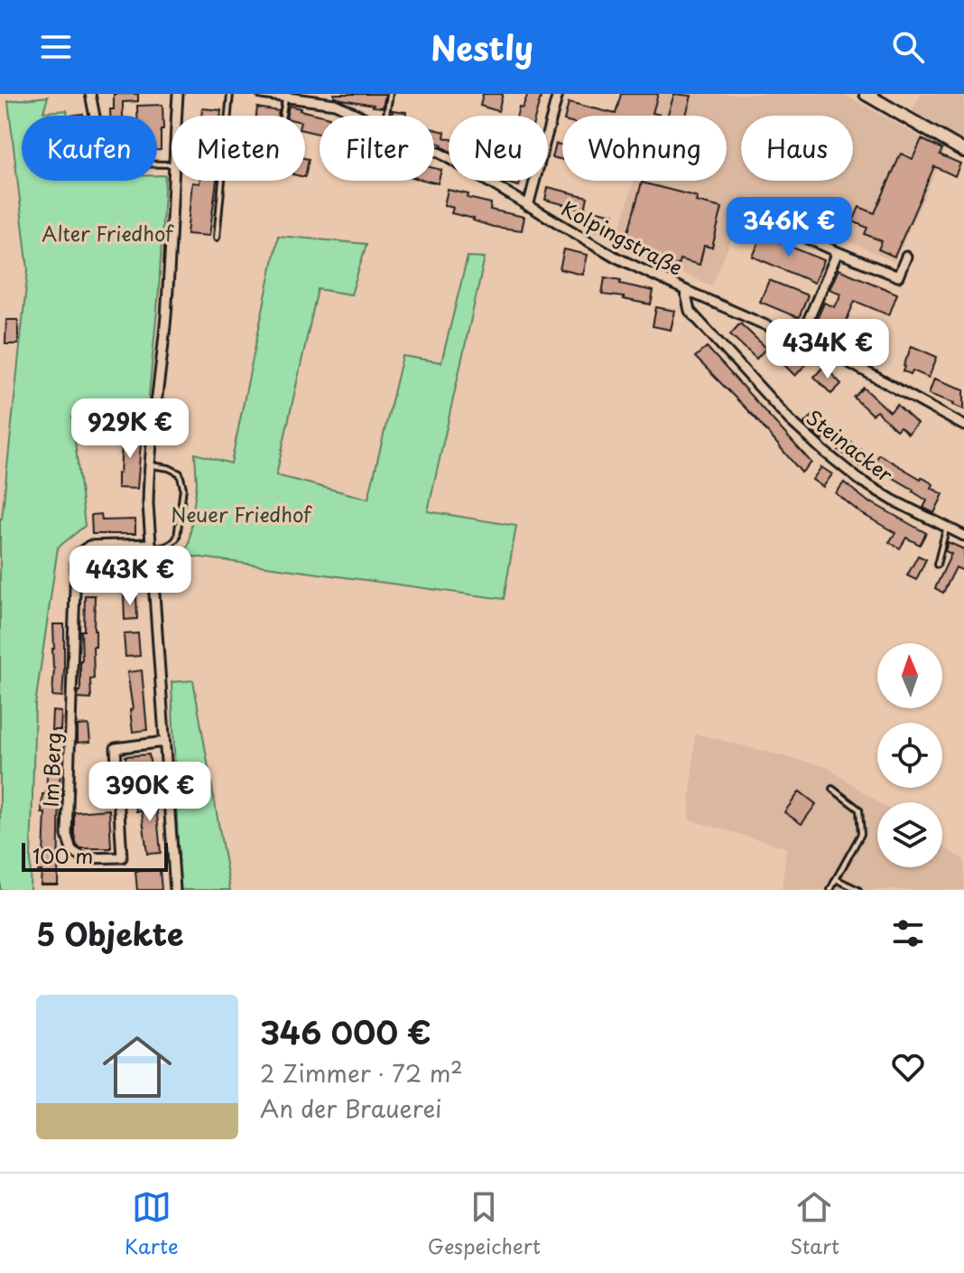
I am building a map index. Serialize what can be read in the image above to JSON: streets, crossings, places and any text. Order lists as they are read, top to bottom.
{
  "streets": {
    "street": ["Kolpingstraße", "Steinacker", "Im Berg"]
  },
  "crossings": [
    ["Kolpingstraße", "Steinacker"]
  ],
  "parks": ["Alter Friedhof", "Neuer Friedhof"],
  "scale_bar": "100 m",
  "north": "top",
  "page": {
    "header": "Nestly",
    "chip": [
      "Kaufen",
      "Mieten",
      "Filter",
      "Neu",
      "Wohnung",
      "Haus"
    ],
    "price": [
      "346K €",
      "434K €",
      "929K €",
      "443K €",
      "390K €"
    ],
    "scale": "100 m",
    "heading": "5 Objekte",
    "list": [
      {
        "name": "346 000 €",
        "note": "2 Zimmer · 72 m² · An der Brauerei"
      }
    ],
    "tabs": ["Karte", "Gespeichert", "Start"]
  }
}
